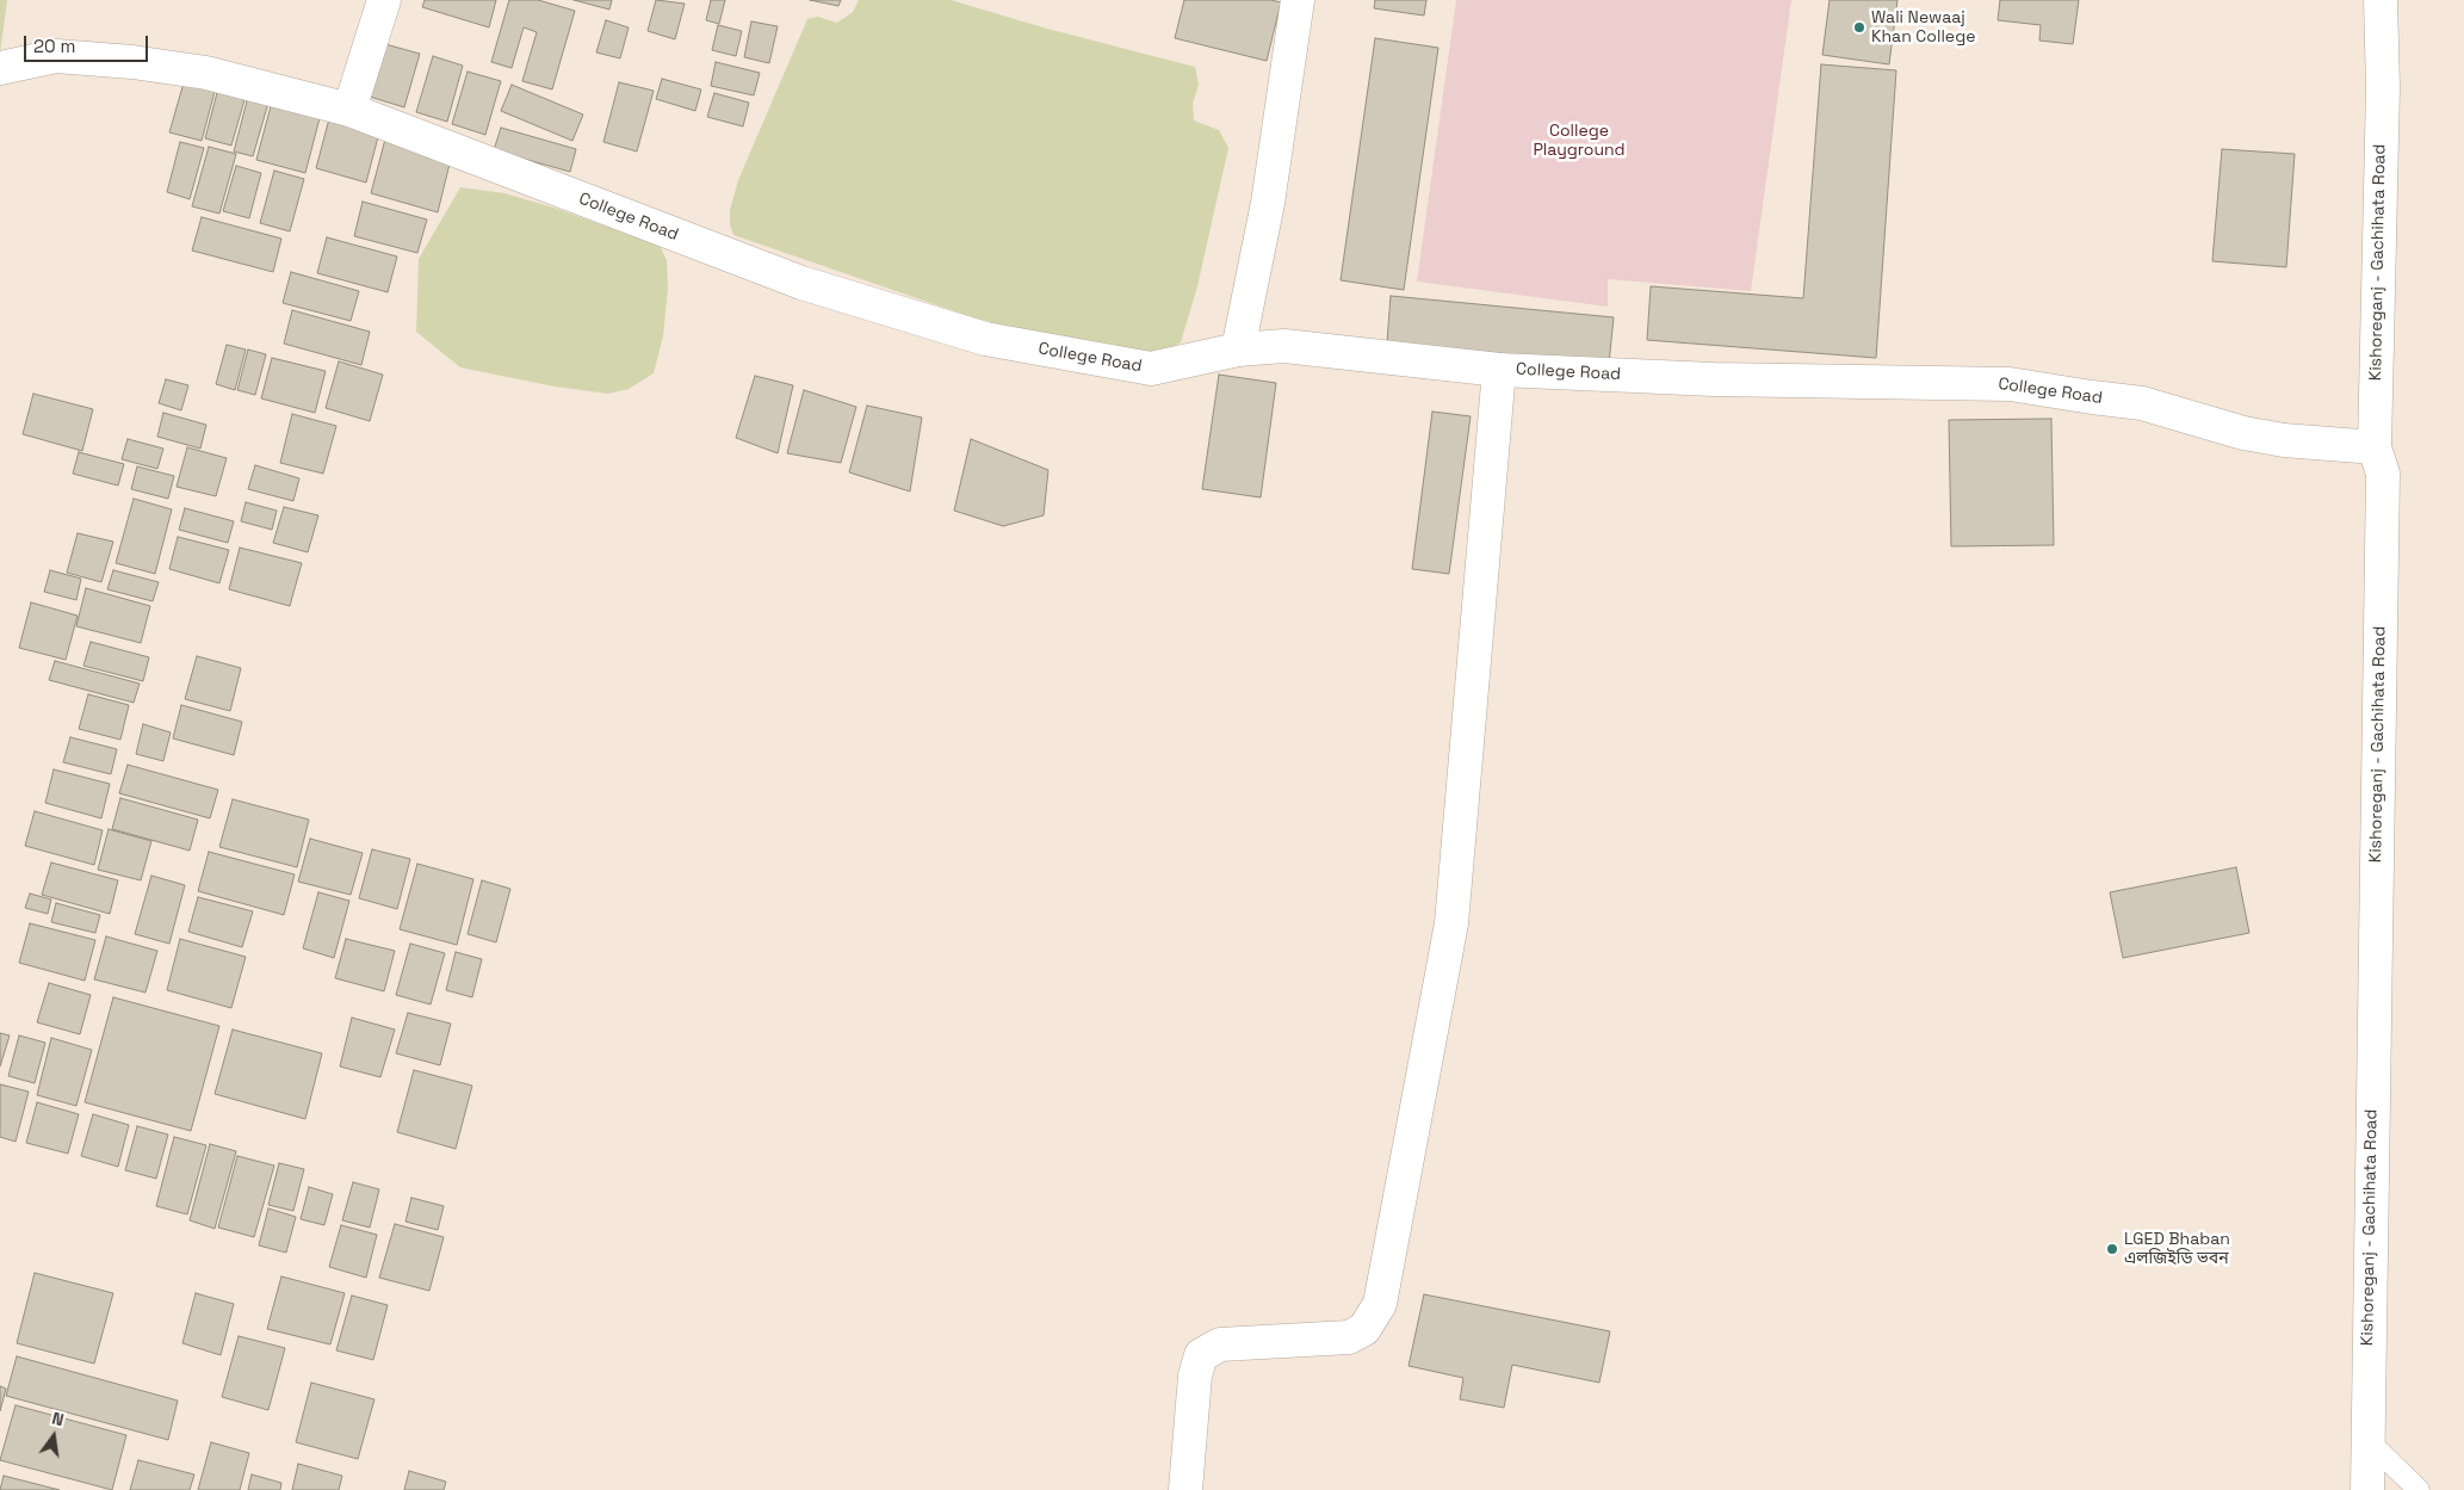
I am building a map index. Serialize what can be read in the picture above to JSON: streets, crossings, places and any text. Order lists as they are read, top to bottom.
{
  "streets": {
    "street": ["College Road", "Kishoreganj - Gachihata Road"]
  },
  "crossings": [
    ["College Road", "Kishoreganj - Gachihata Road"]
  ],
  "parks": ["College Playground"],
  "places": ["Wali Newaaj Khan College", "LGED Bhaban এলজিইডি ভবন"],
  "scale_bar": "20 m",
  "north": "top"
}
